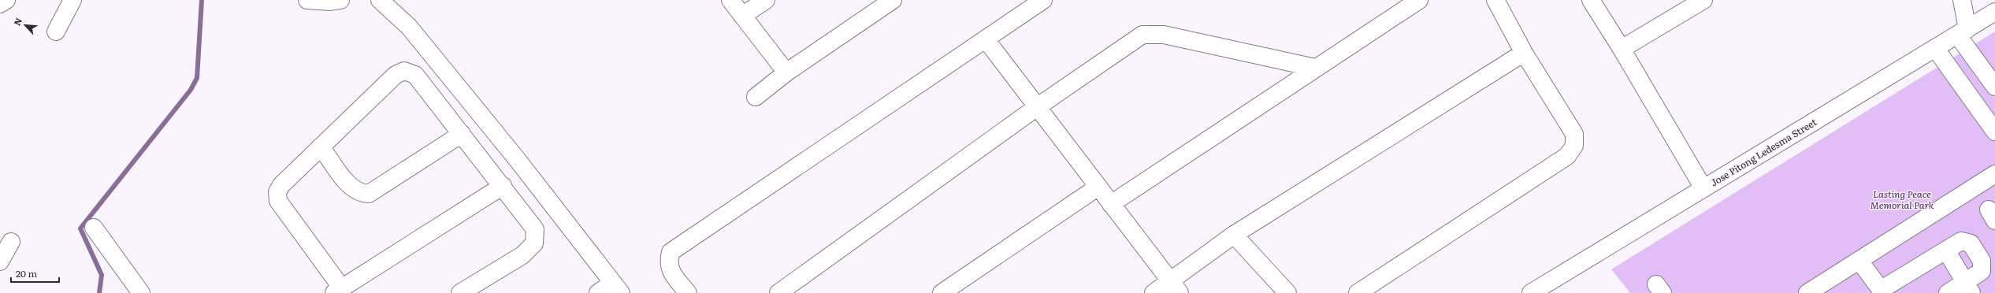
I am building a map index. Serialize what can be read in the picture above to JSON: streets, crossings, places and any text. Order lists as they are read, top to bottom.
{
  "streets": {
    "street": ["Jose Pitong Ledesma Street"]
  },
  "parks": ["Lasting Peace Memorial Park"],
  "scale_bar": "20 m",
  "north": "top left"
}
